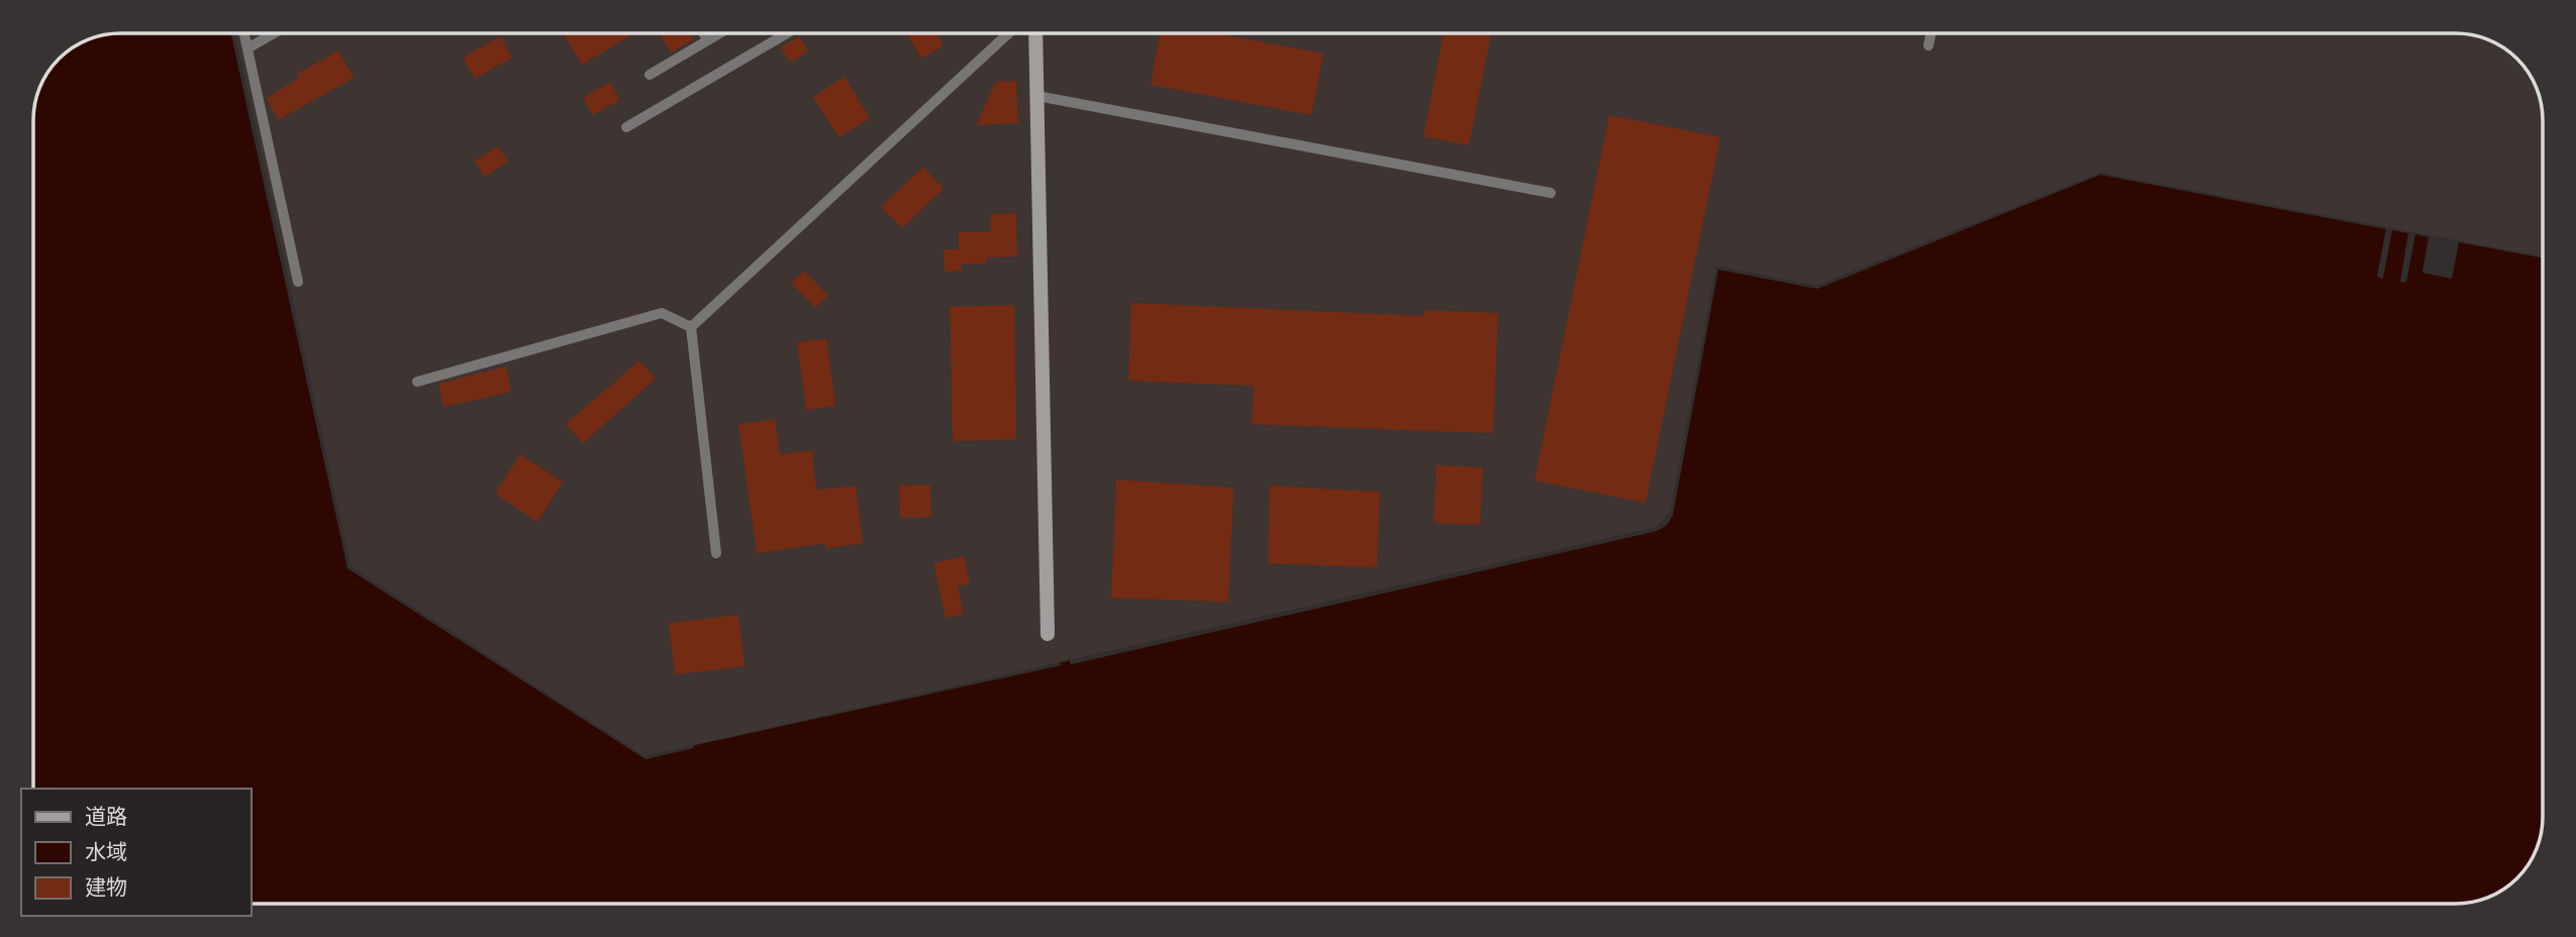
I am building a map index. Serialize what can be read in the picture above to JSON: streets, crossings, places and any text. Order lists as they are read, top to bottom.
{
  "legend": ["道路", "水域", "建物"]
}
